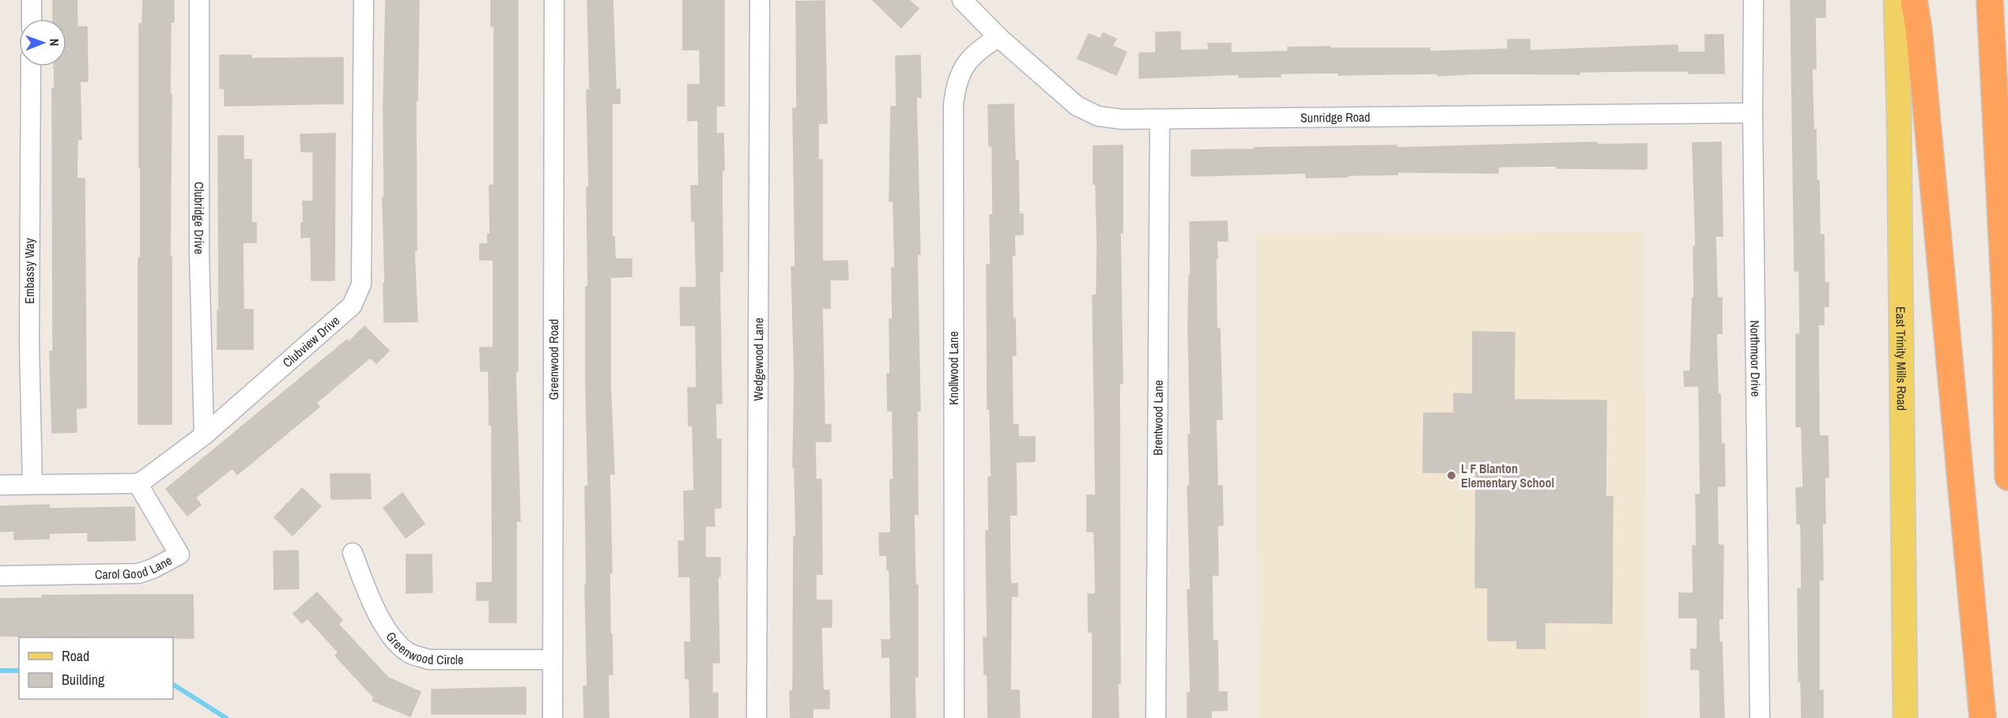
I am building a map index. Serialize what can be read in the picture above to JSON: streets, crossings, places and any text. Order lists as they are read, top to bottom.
{
  "streets": {
    "main road": ["East Trinity Mills Road"],
    "street": [
      "Sunridge Road",
      "Clubridge Drive",
      "Embassy Way",
      "Clubview Drive",
      "Greenwood Road",
      "Wedgewood Lane",
      "Northmoor Drive",
      "Knollwood Lane",
      "Brentwood Lane",
      "Carol Good Lane",
      "Greenwood Circle"
    ]
  },
  "crossings": [
    ["Sunridge Road", "Northmoor Drive"],
    ["Sunridge Road", "Knollwood Lane"],
    ["Sunridge Road", "Brentwood Lane"],
    ["Clubridge Drive", "Clubview Drive"],
    ["Clubview Drive", "Carol Good Lane"],
    ["Greenwood Road", "Greenwood Circle"]
  ],
  "places": ["L F Blanton Elementary School"],
  "legend": ["Road", "Building"],
  "north": "right"
}
